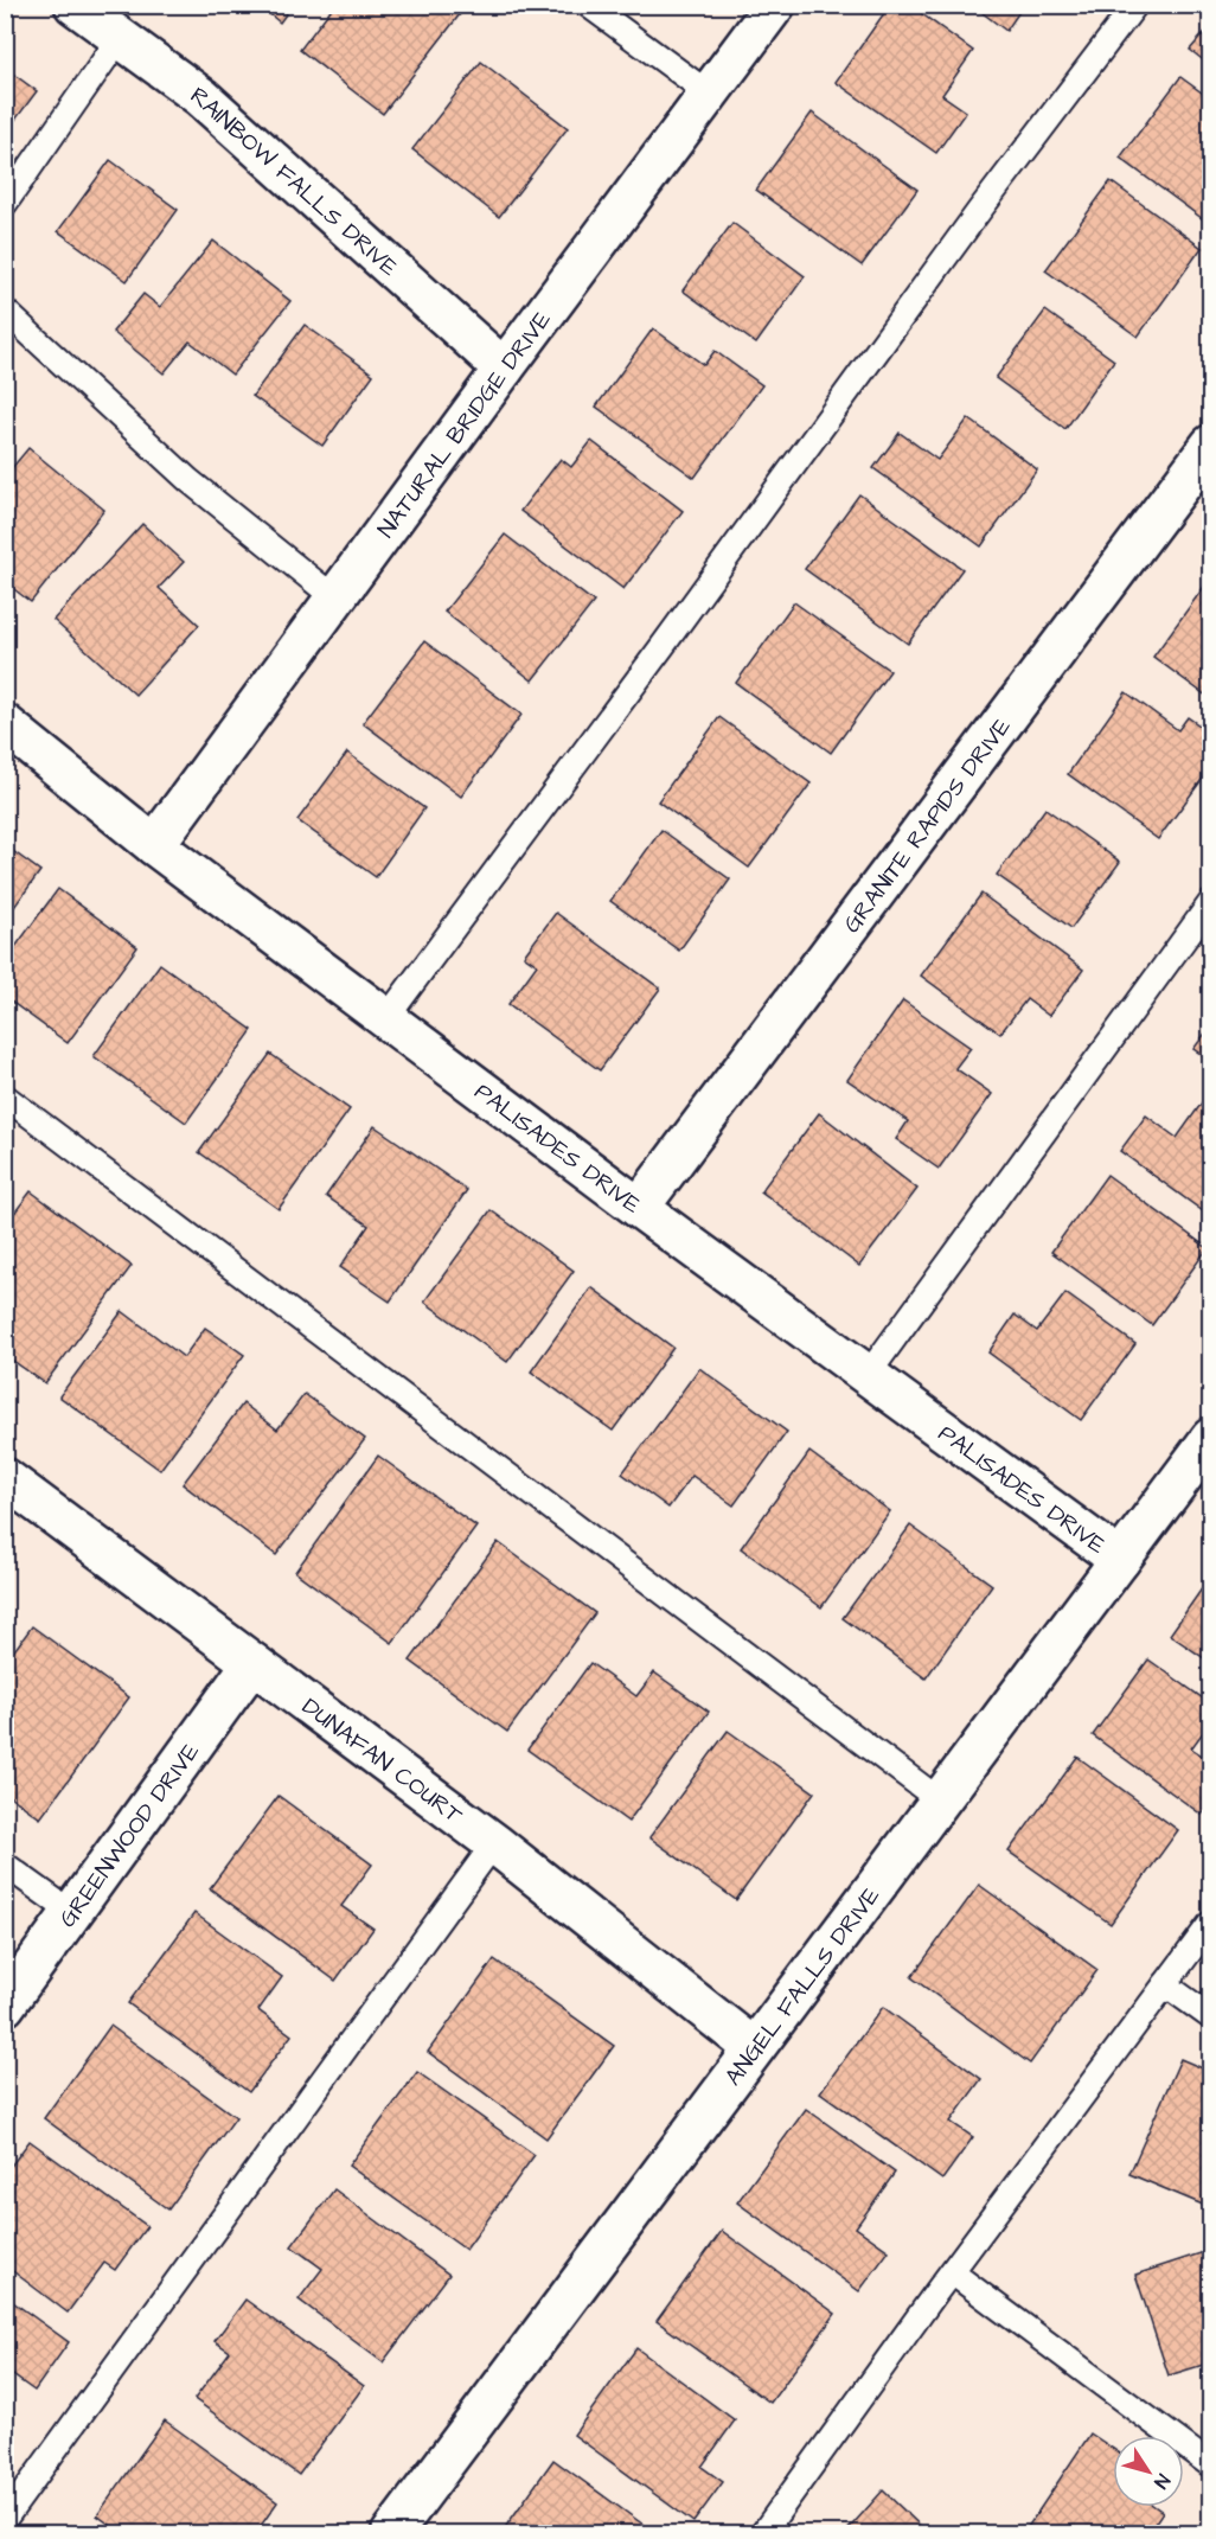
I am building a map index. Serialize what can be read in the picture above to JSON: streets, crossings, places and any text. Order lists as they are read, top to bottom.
{
  "streets": {
    "street": [
      "RAINBOW FALLS DRIVE",
      "NATURAL BRIDGE DRIVE",
      "GRANITE RAPIDS DRIVE",
      "PALISADES DRIVE",
      "DUNAFAN COURT",
      "GREENWOOD DRIVE",
      "ANGEL FALLS DRIVE"
    ]
  },
  "crossings": [
    ["RAINBOW FALLS DRIVE", "NATURAL BRIDGE DRIVE"],
    ["NATURAL BRIDGE DRIVE", "PALISADES DRIVE"],
    ["GRANITE RAPIDS DRIVE", "PALISADES DRIVE"],
    ["PALISADES DRIVE", "ANGEL FALLS DRIVE"],
    ["DUNAFAN COURT", "GREENWOOD DRIVE"],
    ["DUNAFAN COURT", "ANGEL FALLS DRIVE"]
  ],
  "north": "bottom right"
}
